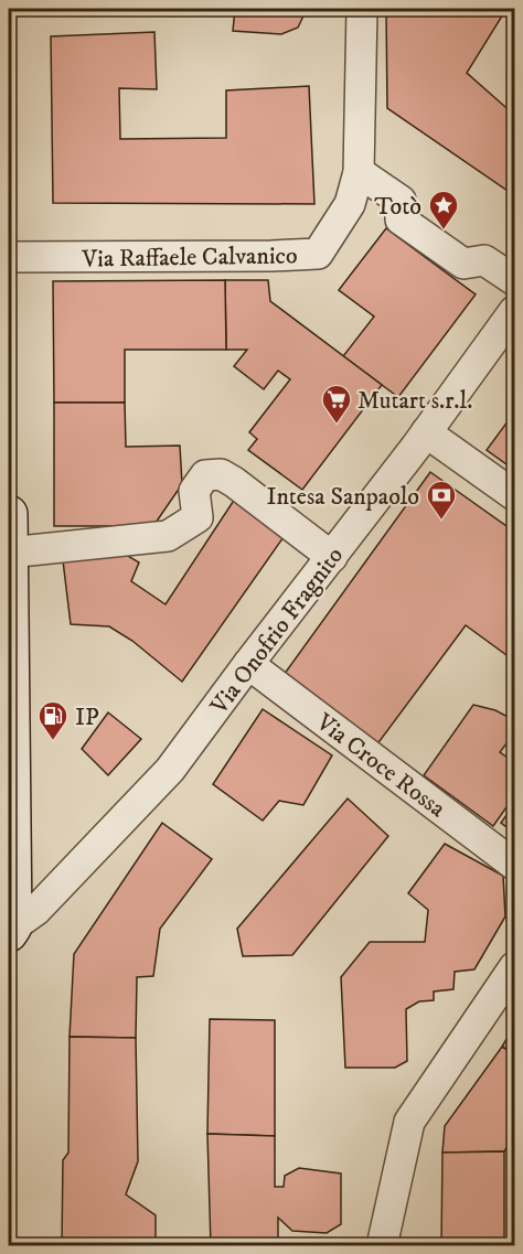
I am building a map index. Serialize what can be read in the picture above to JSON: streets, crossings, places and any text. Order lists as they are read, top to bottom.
{
  "streets": {
    "street": ["Via Raffaele Calvanico", "Via Onofrio Fragnito", "Via Croce Rossa"]
  },
  "crossings": [
    ["Via Onofrio Fragnito", "Via Croce Rossa"]
  ],
  "places": {
    "place": ["Totò"],
    "supermarket": ["Mutart s.r.l."],
    "bank": ["Intesa Sanpaolo"],
    "fuel station": ["IP"]
  }
}
